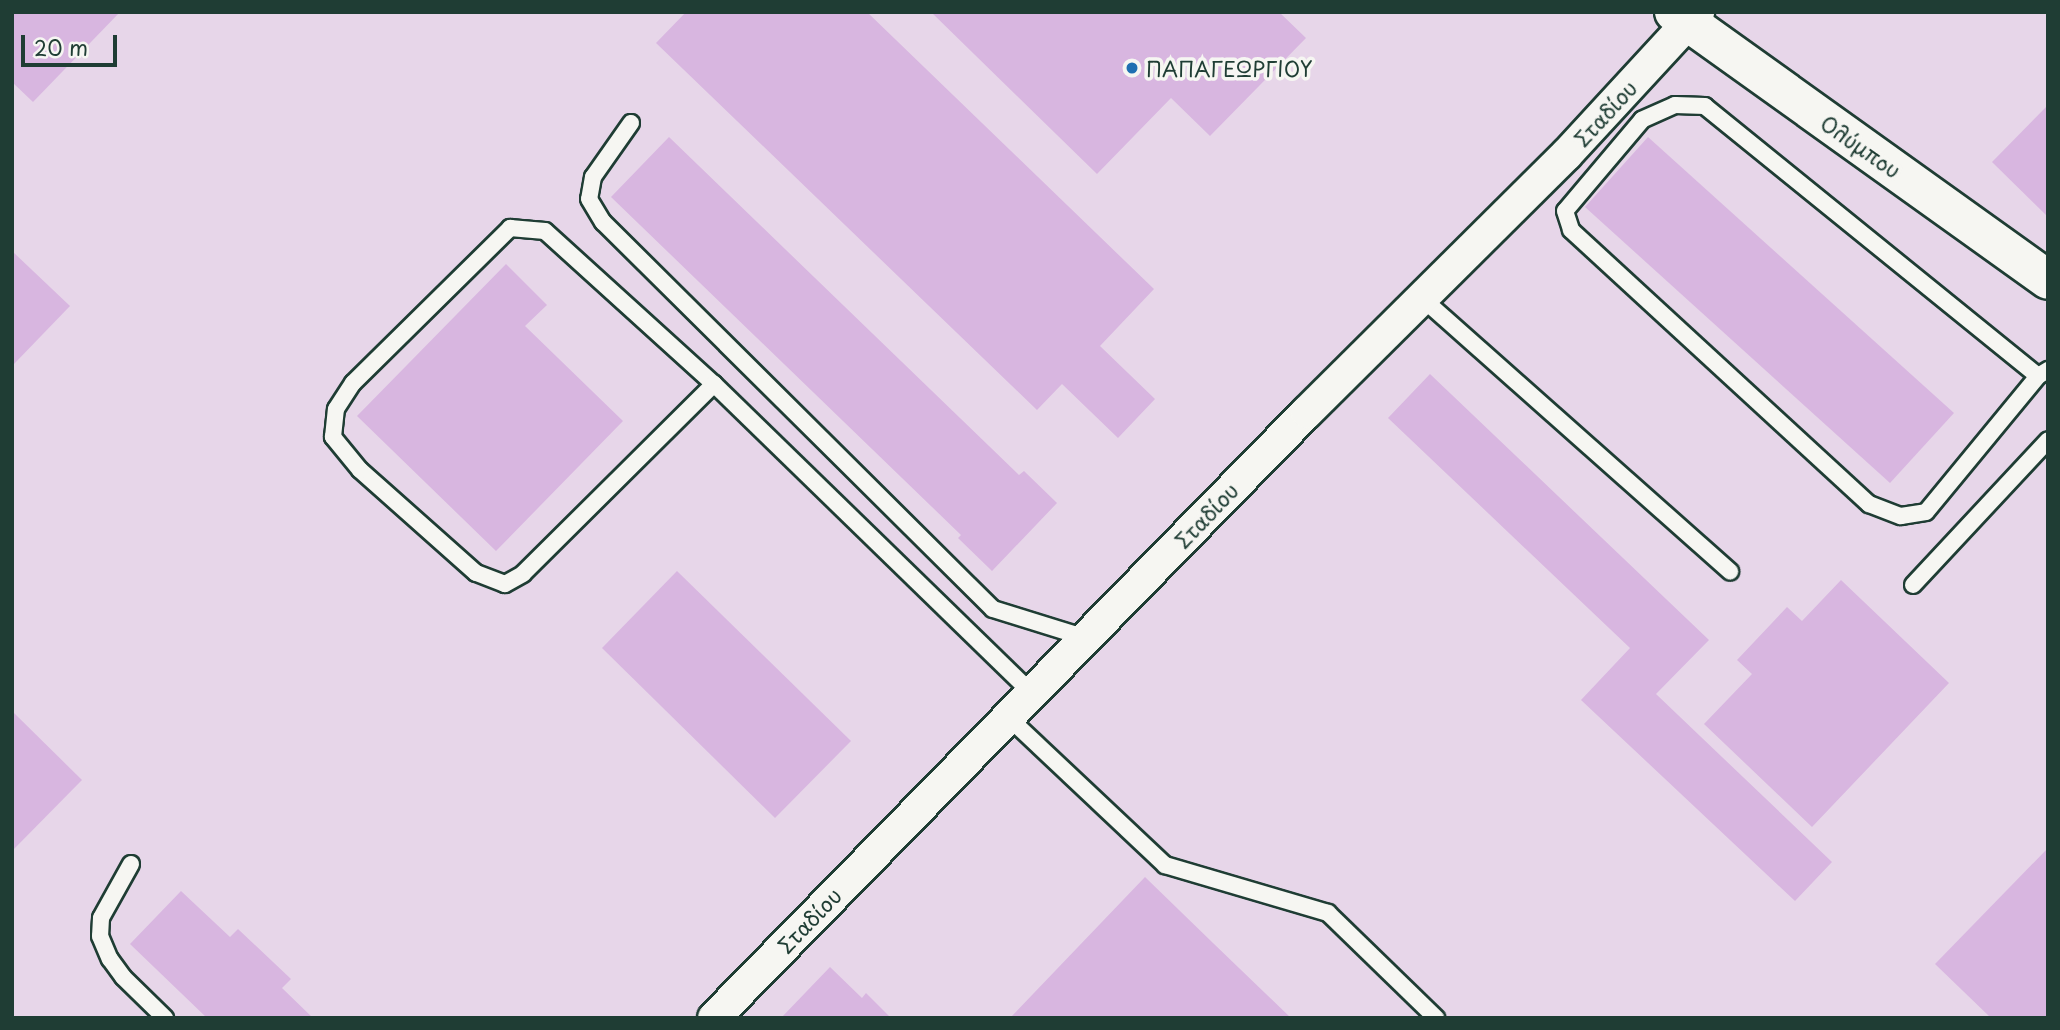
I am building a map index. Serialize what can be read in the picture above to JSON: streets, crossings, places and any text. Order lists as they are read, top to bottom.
{
  "streets": {
    "street": ["Σταδίου", "Ολύμπου"]
  },
  "crossings": [
    ["Σταδίου", "Ολύμπου"]
  ],
  "places": ["ΠΑΠΑΓΕΩΡΓΙΟΥ"],
  "scale_bar": "20 m"
}
